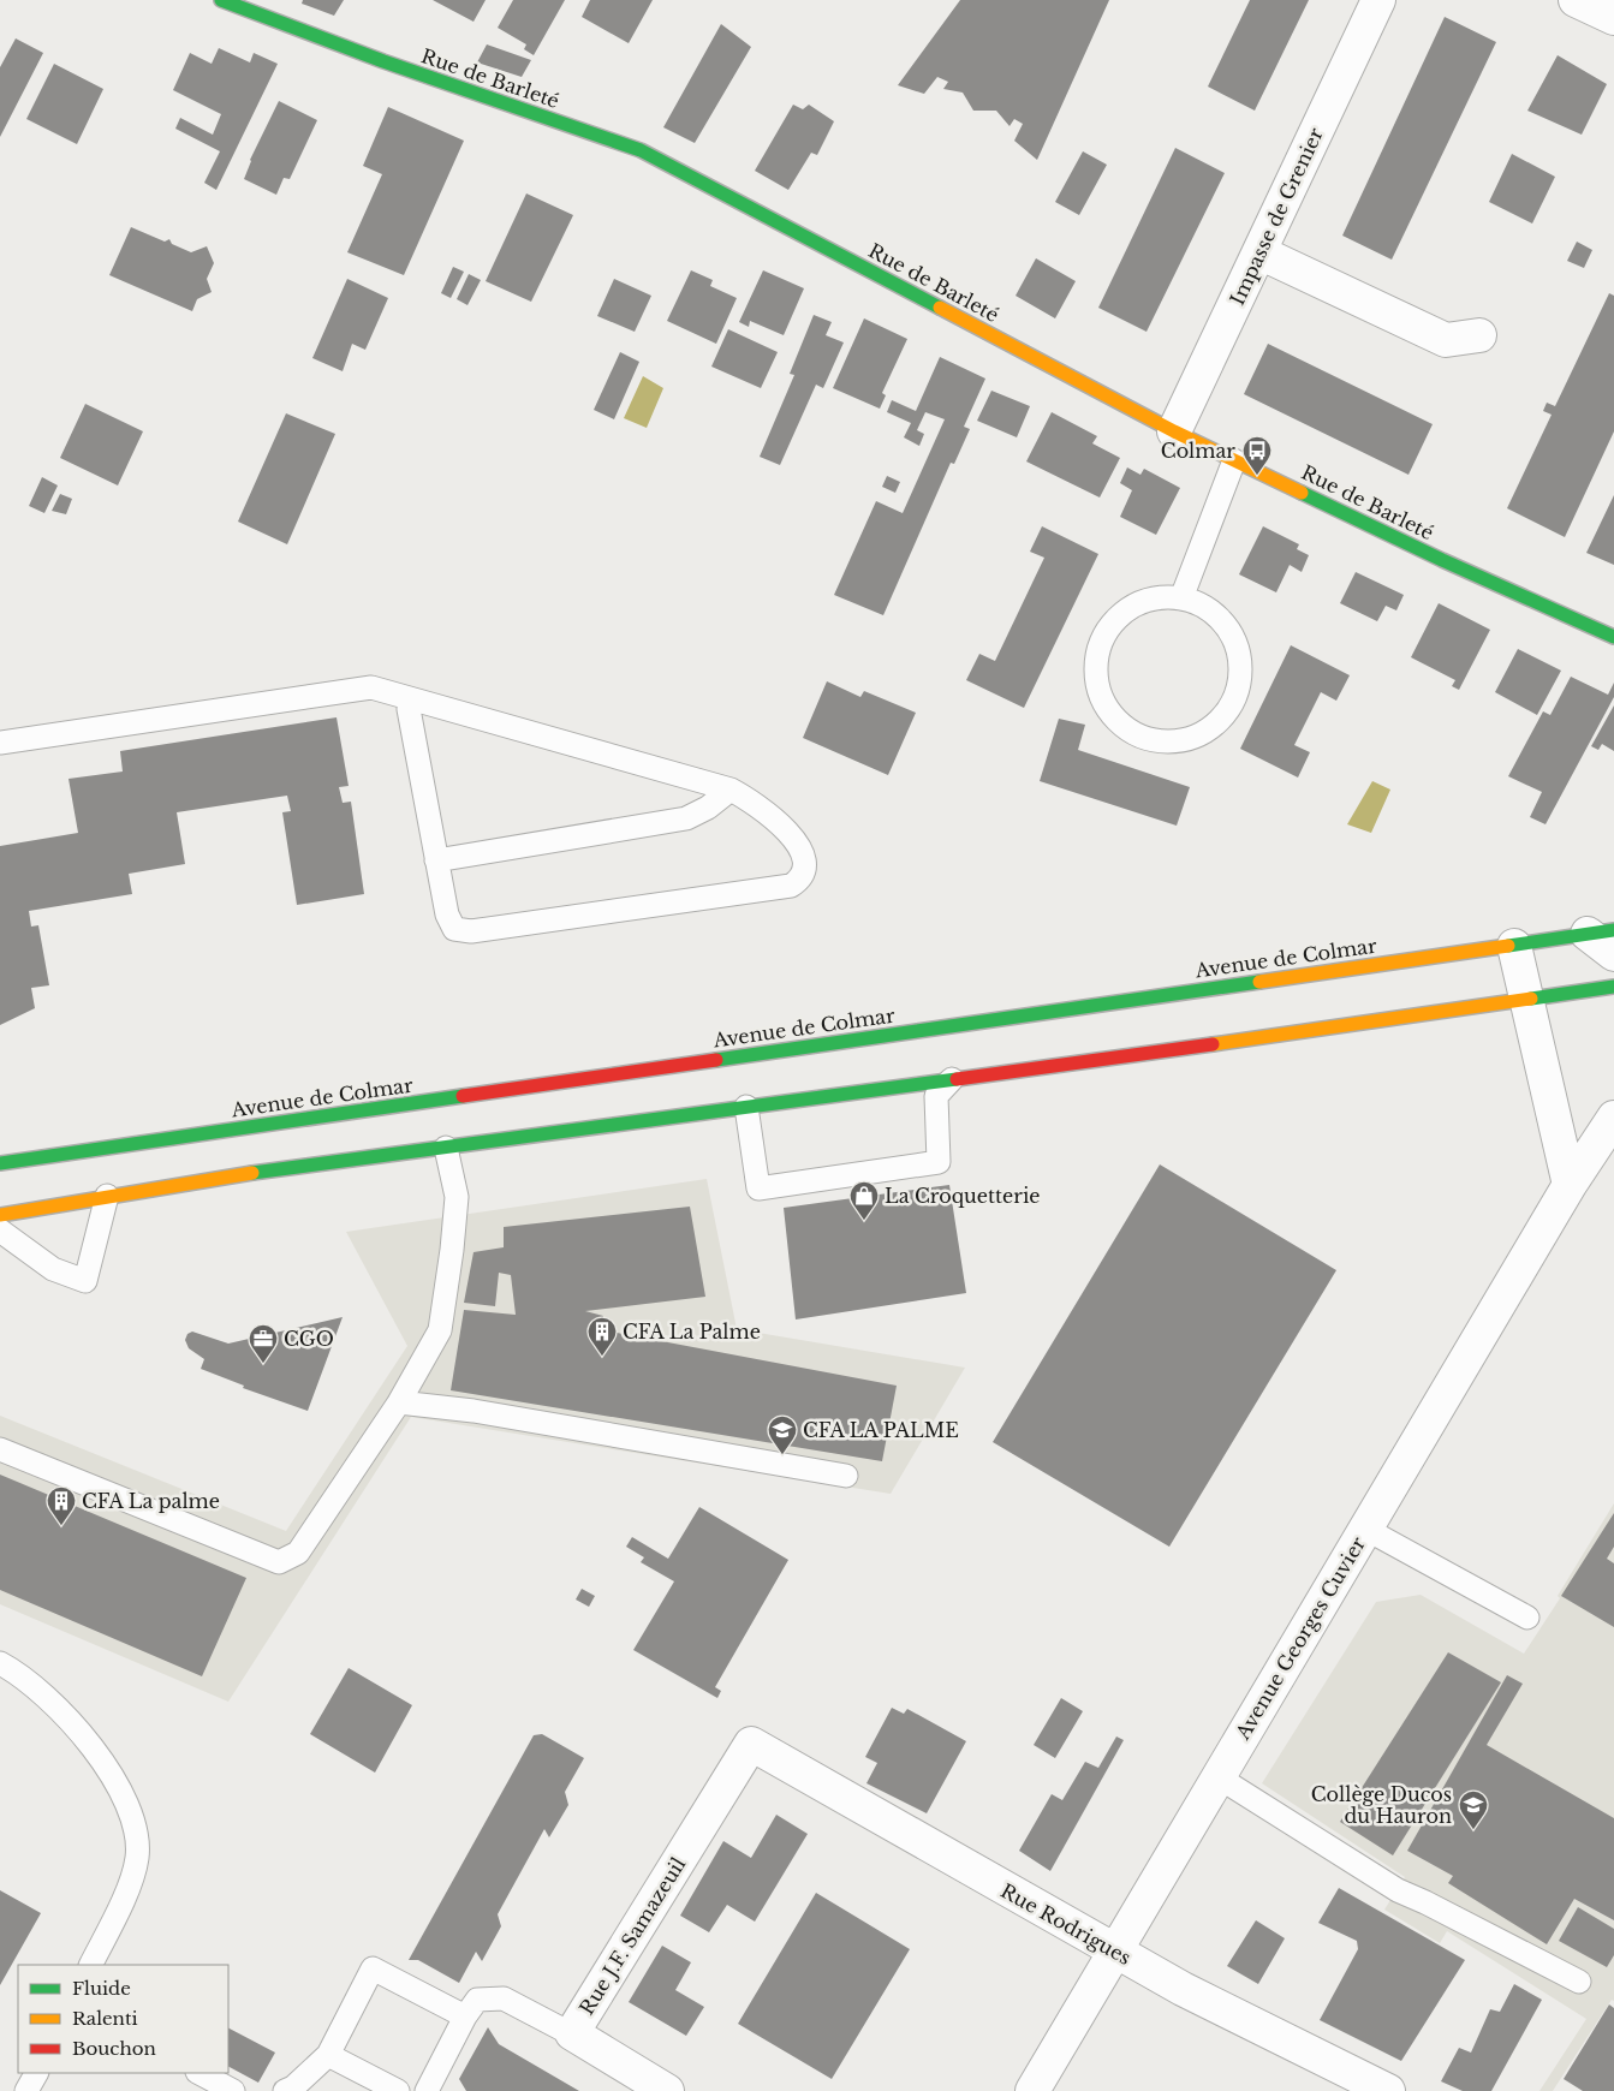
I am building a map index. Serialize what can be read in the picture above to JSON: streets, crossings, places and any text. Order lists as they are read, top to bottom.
{
  "streets": {
    "main road": ["Rue de Barleté", "Avenue de Colmar"],
    "street": [
      "Impasse de Grenier",
      "Avenue Georges Cuvier",
      "Rue Rodrigues",
      "Rue J.F. Samazeuil"
    ]
  },
  "crossings": [
    ["Rue de Barleté", "Impasse de Grenier"],
    ["Avenue Georges Cuvier", "Rue Rodrigues"],
    ["Rue Rodrigues", "Rue J.F. Samazeuil"]
  ],
  "places": {
    "bus stop": ["Colmar"],
    "shop": ["La Croquetterie"],
    "building": ["CFA La Palme", "CFA La palme"],
    "office": ["CGO"],
    "school or university": ["CFA LA PALME", "Collège Ducos du Hauron"]
  },
  "legend": ["Fluide", "Ralenti", "Bouchon"]
}
